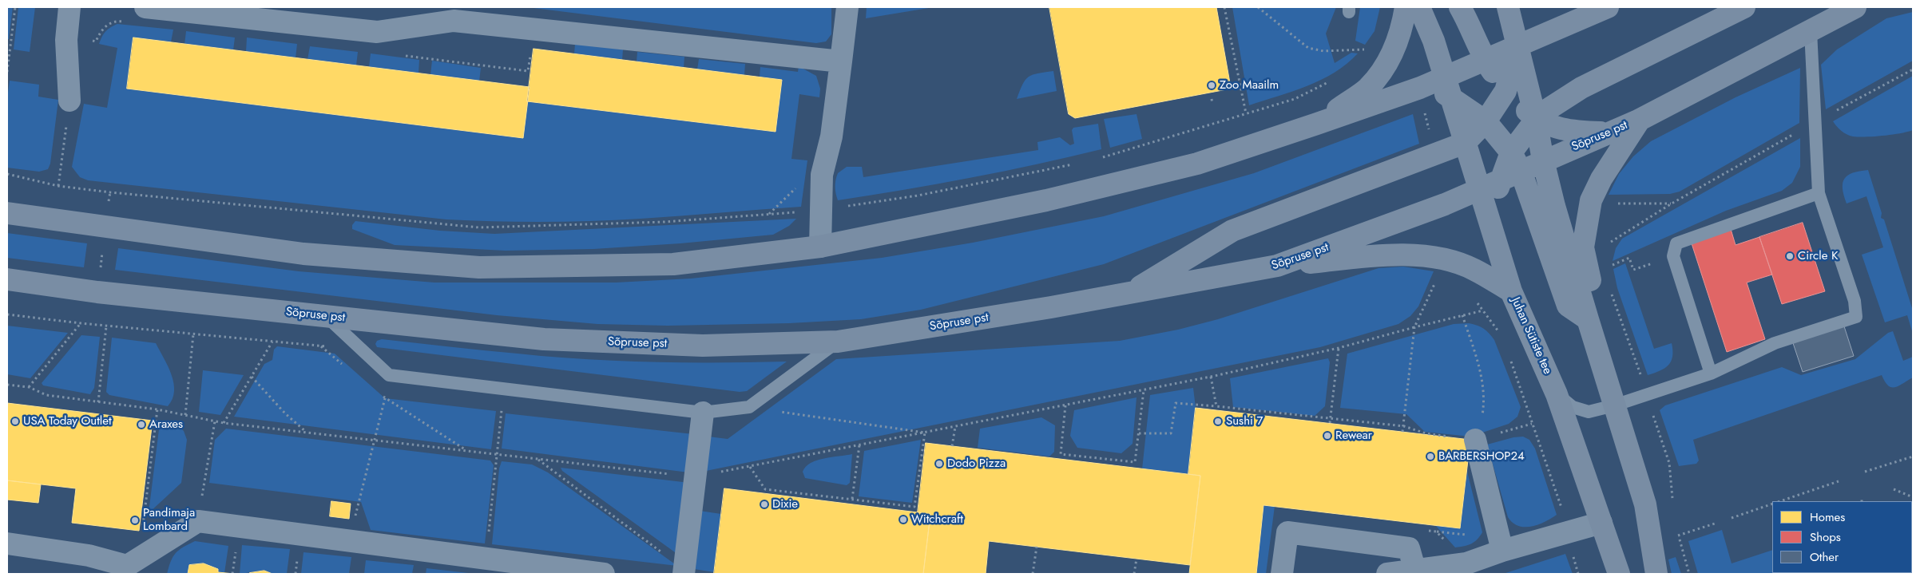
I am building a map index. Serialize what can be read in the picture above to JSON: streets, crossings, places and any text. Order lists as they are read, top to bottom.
{
  "streets": {
    "main road": ["Sõpruse pst", "Juhan Sütiste tee"]
  },
  "crossings": [
    ["Sõpruse pst", "Juhan Sütiste tee"]
  ],
  "places": [
    "Zoo Maailm",
    "Circle K",
    "USA Today Outlet",
    "Sushi 7",
    "Araxes",
    "Rewear",
    "BARBERSHOP24",
    "Dodo Pizza",
    "Dixie",
    "Witchcraft",
    "Pandimaja Lombard"
  ],
  "legend": ["Homes", "Shops", "Other"]
}
